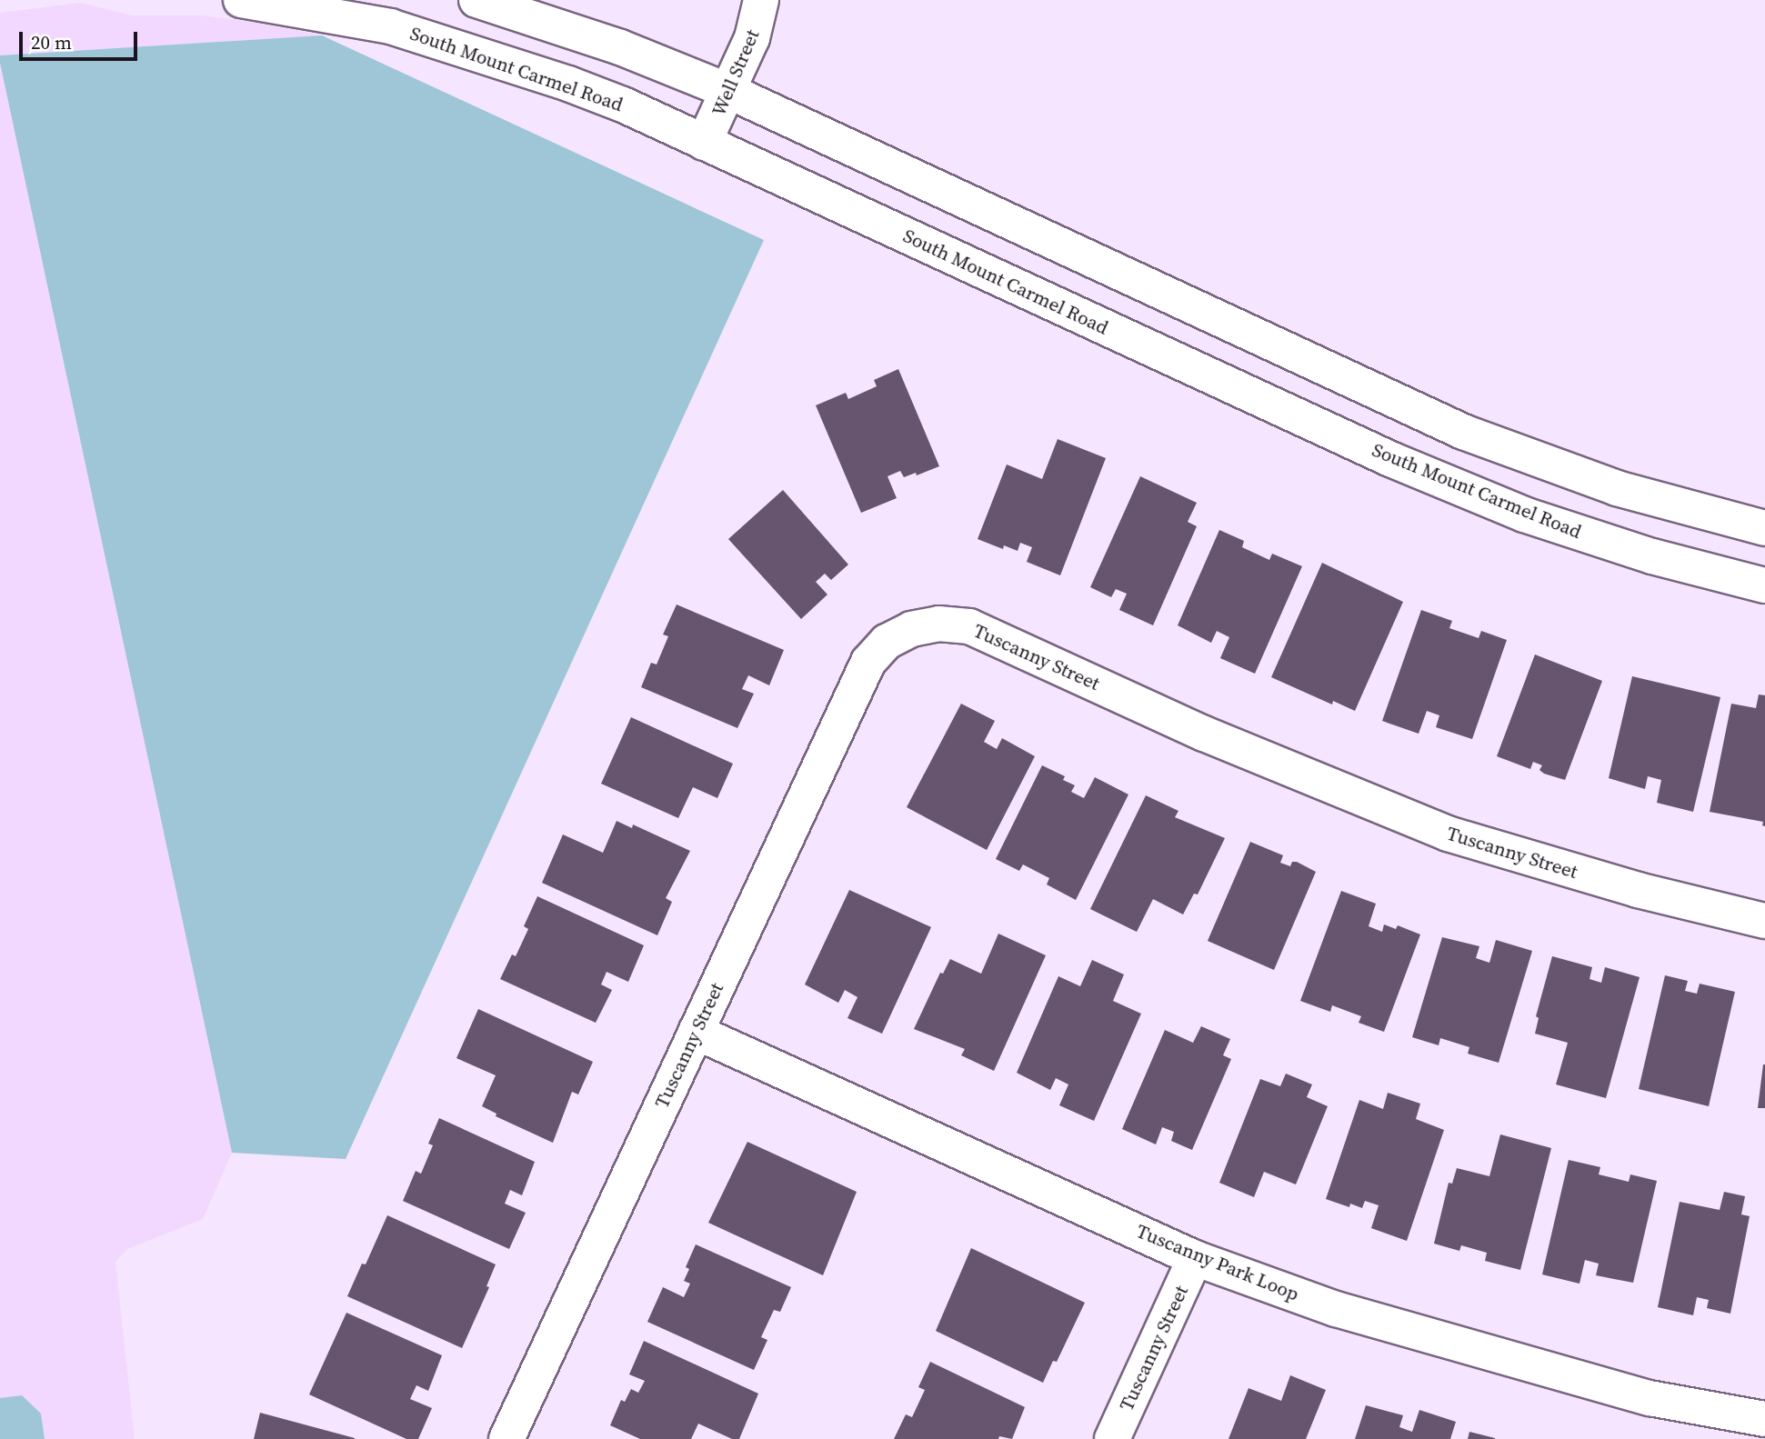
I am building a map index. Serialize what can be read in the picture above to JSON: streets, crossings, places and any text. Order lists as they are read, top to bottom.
{
  "streets": {
    "street": [
      "South Mount Carmel Road",
      "Well Street",
      "Tuscanny Street",
      "Tuscanny Park Loop"
    ]
  },
  "crossings": [
    ["South Mount Carmel Road", "Well Street"],
    ["Tuscanny Street", "Tuscanny Park Loop"]
  ],
  "scale_bar": "20 m"
}
